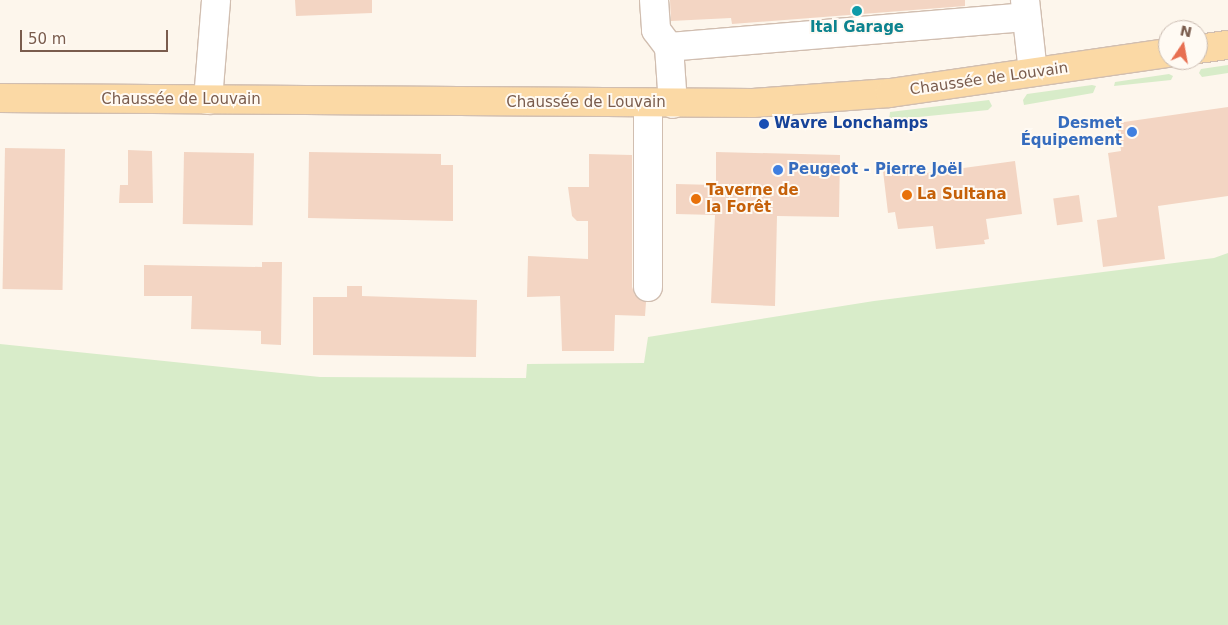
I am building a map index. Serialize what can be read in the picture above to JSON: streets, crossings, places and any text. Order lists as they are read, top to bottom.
{
  "streets": {
    "main road": ["Chaussée de Louvain"]
  },
  "places": [
    "Ital Garage",
    "Wavre Lonchamps",
    "Desmet Équipement",
    "Peugeot - Pierre Joël",
    "La Sultana",
    "Taverne de la Forêt"
  ],
  "scale_bar": "50 m",
  "north": "top"
}
